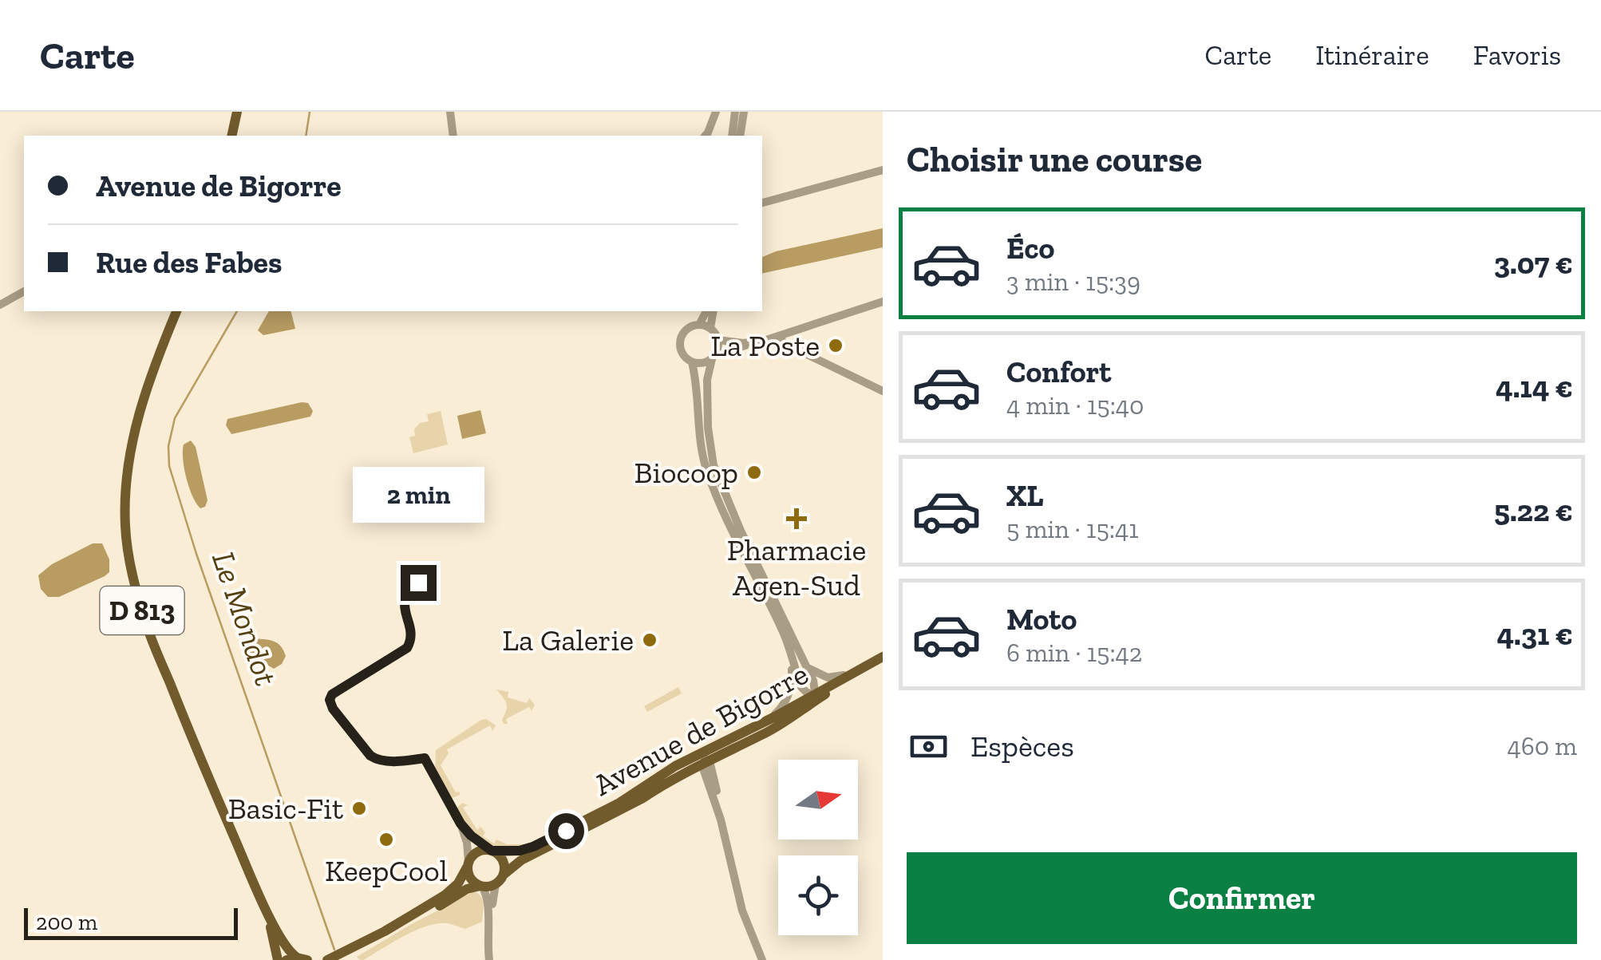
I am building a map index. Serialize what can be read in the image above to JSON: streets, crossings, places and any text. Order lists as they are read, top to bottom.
{
  "streets": {
    "main road": ["D 813", "Avenue de Bigorre"]
  },
  "water": ["Le Mondot"],
  "places": {
    "other": [
      "La Poste",
      "Biocoop",
      "La Galerie",
      "Basic-Fit",
      "KeepCool"
    ],
    "health": ["Pharmacie Agen-Sud"]
  },
  "scale_bar": "200 m",
  "north": "right",
  "page": {
    "header": "Carte",
    "nav": ["Carte", "Itinéraire", "Favoris"],
    "heading": "Choisir une course",
    "banner": ["Avenue de Bigorre", "Rue des Fabes"],
    "list": [
      {
        "name": "Éco",
        "note": "3 min · 15:39",
        "value": "3.07 €"
      },
      {
        "name": "Confort",
        "note": "4 min · 15:40",
        "value": "4.14 €"
      },
      {
        "name": "XL",
        "note": "5 min · 15:41",
        "value": "5.22 €"
      },
      {
        "name": "Moto",
        "note": "6 min · 15:42",
        "value": "4.31 €"
      }
    ],
    "bubble": "2 min",
    "pay": ["Espèces", "460 m"],
    "buttons": "Confirmer",
    "scale": "200 m"
  }
}
